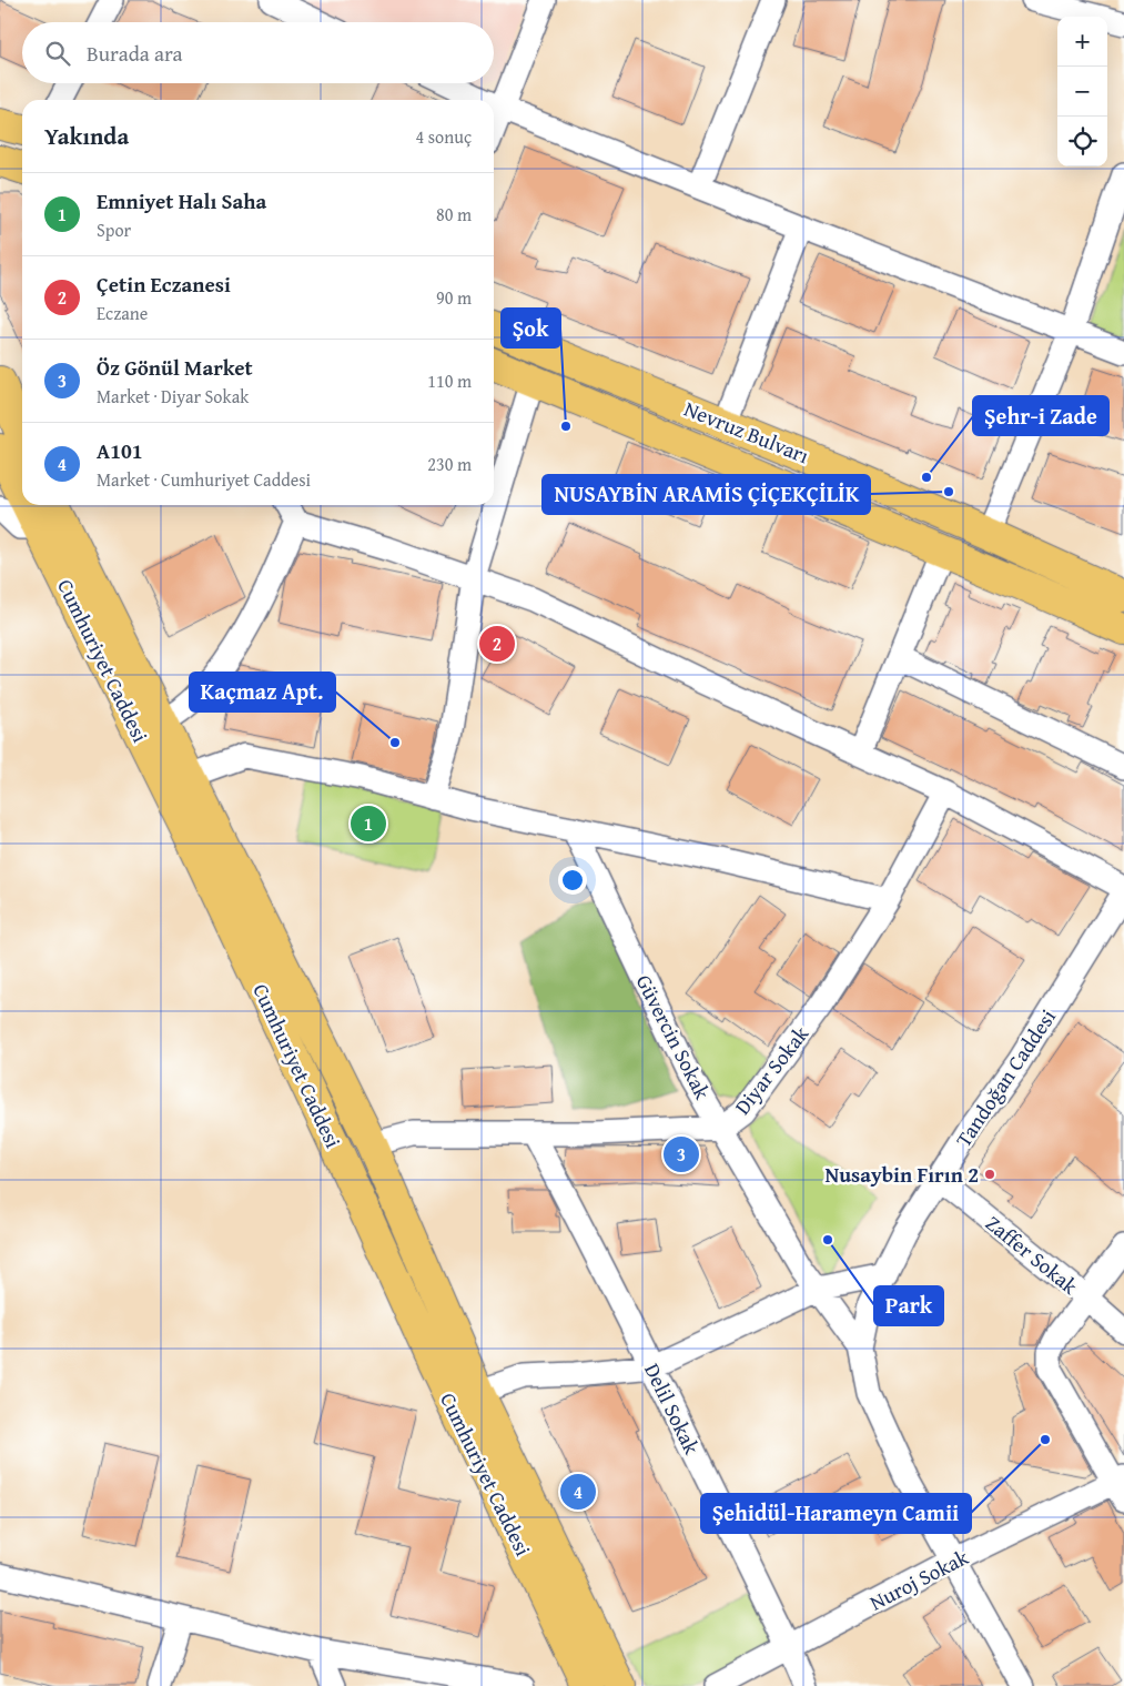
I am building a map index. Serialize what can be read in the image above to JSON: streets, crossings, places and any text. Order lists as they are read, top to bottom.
{
  "streets": {
    "main road": ["Nevruz Bulvarı", "Cumhuriyet Caddesi"],
    "street": [
      "Güvercin Sokak",
      "Diyar Sokak",
      "Tandoğan Caddesi",
      "Zaffer Sokak",
      "Delil Sokak",
      "Nuroj Sokak"
    ]
  },
  "crossings": [
    ["Güvercin Sokak", "Diyar Sokak"],
    ["Güvercin Sokak", "Tandoğan Caddesi"],
    ["Diyar Sokak", "Delil Sokak"],
    ["Tandoğan Caddesi", "Zaffer Sokak"],
    ["Tandoğan Caddesi", "Nuroj Sokak"],
    ["Delil Sokak", "Nuroj Sokak"]
  ],
  "places": [
    "Şok",
    "Şehr-i Zade",
    "NUSAYBİN ARAMİS ÇİÇEKÇİLİK",
    "Kaçmaz Apt.",
    "Nusaybin Fırın 2",
    "Park",
    "Şehidül-Harameyn Camii"
  ],
  "page": {
    "map_buttons": ["+", "−"],
    "search": "Burada ara",
    "heading": ["Yakında", "4 sonuç"],
    "list": [
      {
        "mark": "1",
        "name": "Emniyet Halı Saha",
        "note": "Spor",
        "value": "80 m"
      },
      {
        "mark": "2",
        "name": "Çetin Eczanesi",
        "note": "Eczane",
        "value": "90 m"
      },
      {
        "mark": "3",
        "name": "Öz Gönül Market",
        "note": "Market · Diyar Sokak",
        "value": "110 m"
      },
      {
        "mark": "4",
        "name": "A101",
        "note": "Market · Cumhuriyet Caddesi",
        "value": "230 m"
      }
    ],
    "pins": [
      "2",
      "1",
      "3",
      "4"
    ]
  }
}
